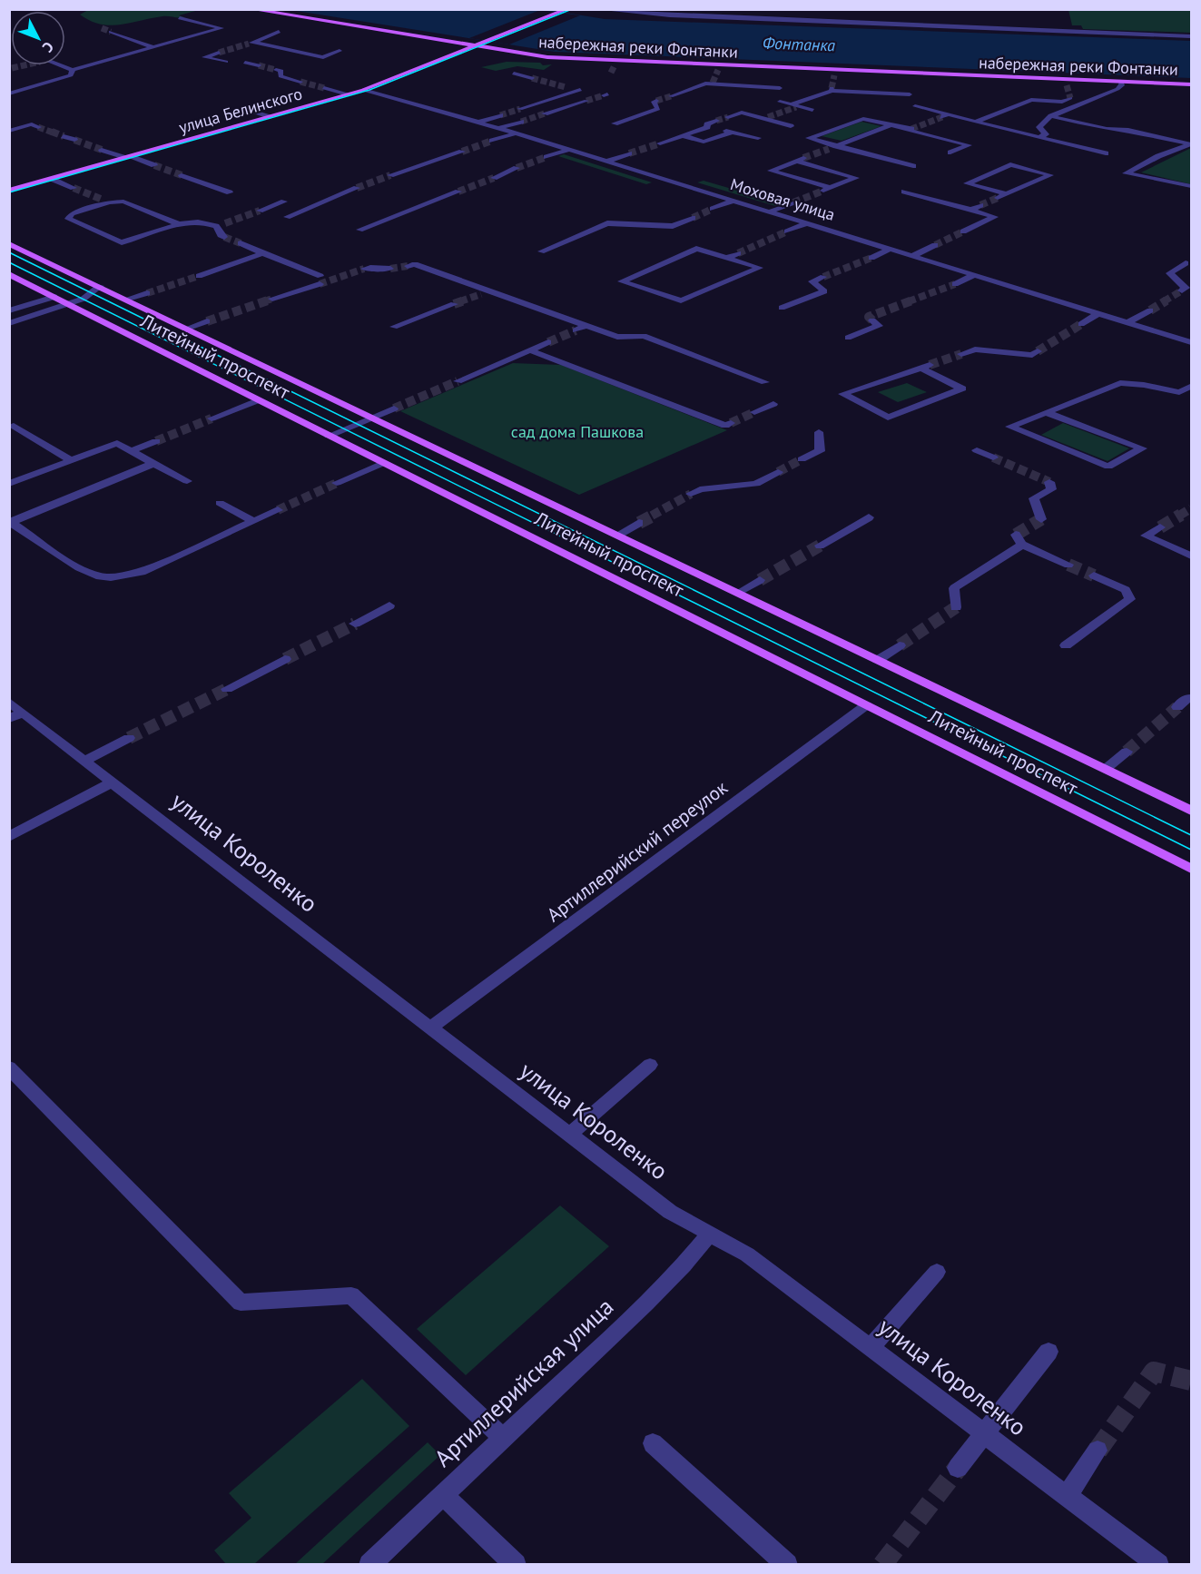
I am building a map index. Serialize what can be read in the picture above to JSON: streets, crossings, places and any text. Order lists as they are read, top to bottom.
{
  "streets": {
    "main road": ["набережная реки Фонтанки", "улица Белинского", "Литейный проспект"],
    "street": [
      "Моховая улица",
      "Артиллерийский переулок",
      "улица Короленко",
      "Артиллерийская улица"
    ]
  },
  "crossings": [
    ["набережная реки Фонтанки", "улица Белинского"],
    ["улица Белинского", "Моховая улица"],
    ["Литейный проспект", "Артиллерийский переулок"],
    ["Артиллерийский переулок", "улица Короленко"],
    ["улица Короленко", "Артиллерийская улица"]
  ],
  "water": ["Фонтанка"],
  "parks": ["сад дома Пашкова"],
  "north": "bottom right"
}
